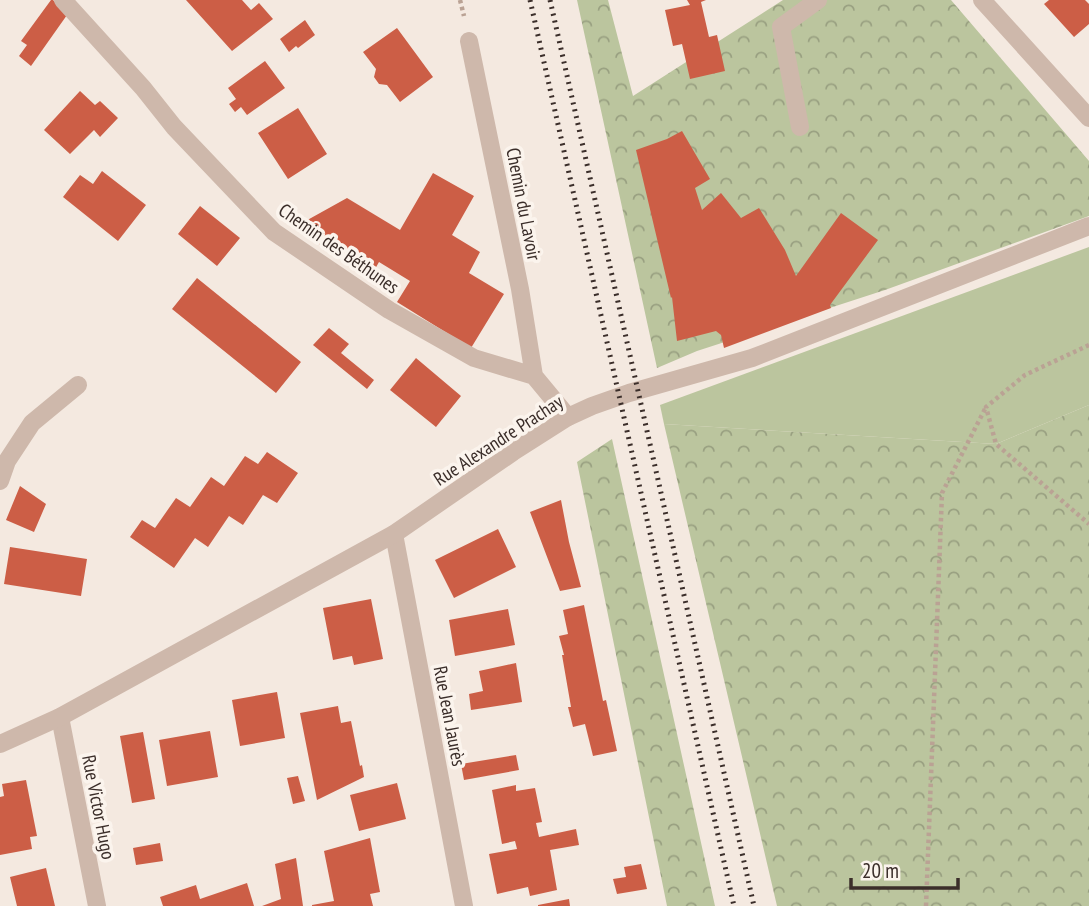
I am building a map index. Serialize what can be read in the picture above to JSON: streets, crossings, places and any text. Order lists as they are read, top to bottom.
{
  "streets": {
    "street": [
      "Chemin du Lavoir",
      "Chemin des Béthunes",
      "Rue Alexandre Prachay",
      "Rue Jean Jaurès",
      "Rue Victor Hugo"
    ]
  },
  "crossings": [
    ["Chemin du Lavoir", "Chemin des Béthunes"],
    ["Rue Alexandre Prachay", "Rue Jean Jaurès"],
    ["Rue Alexandre Prachay", "Rue Victor Hugo"]
  ],
  "scale_bar": "20 m"
}
